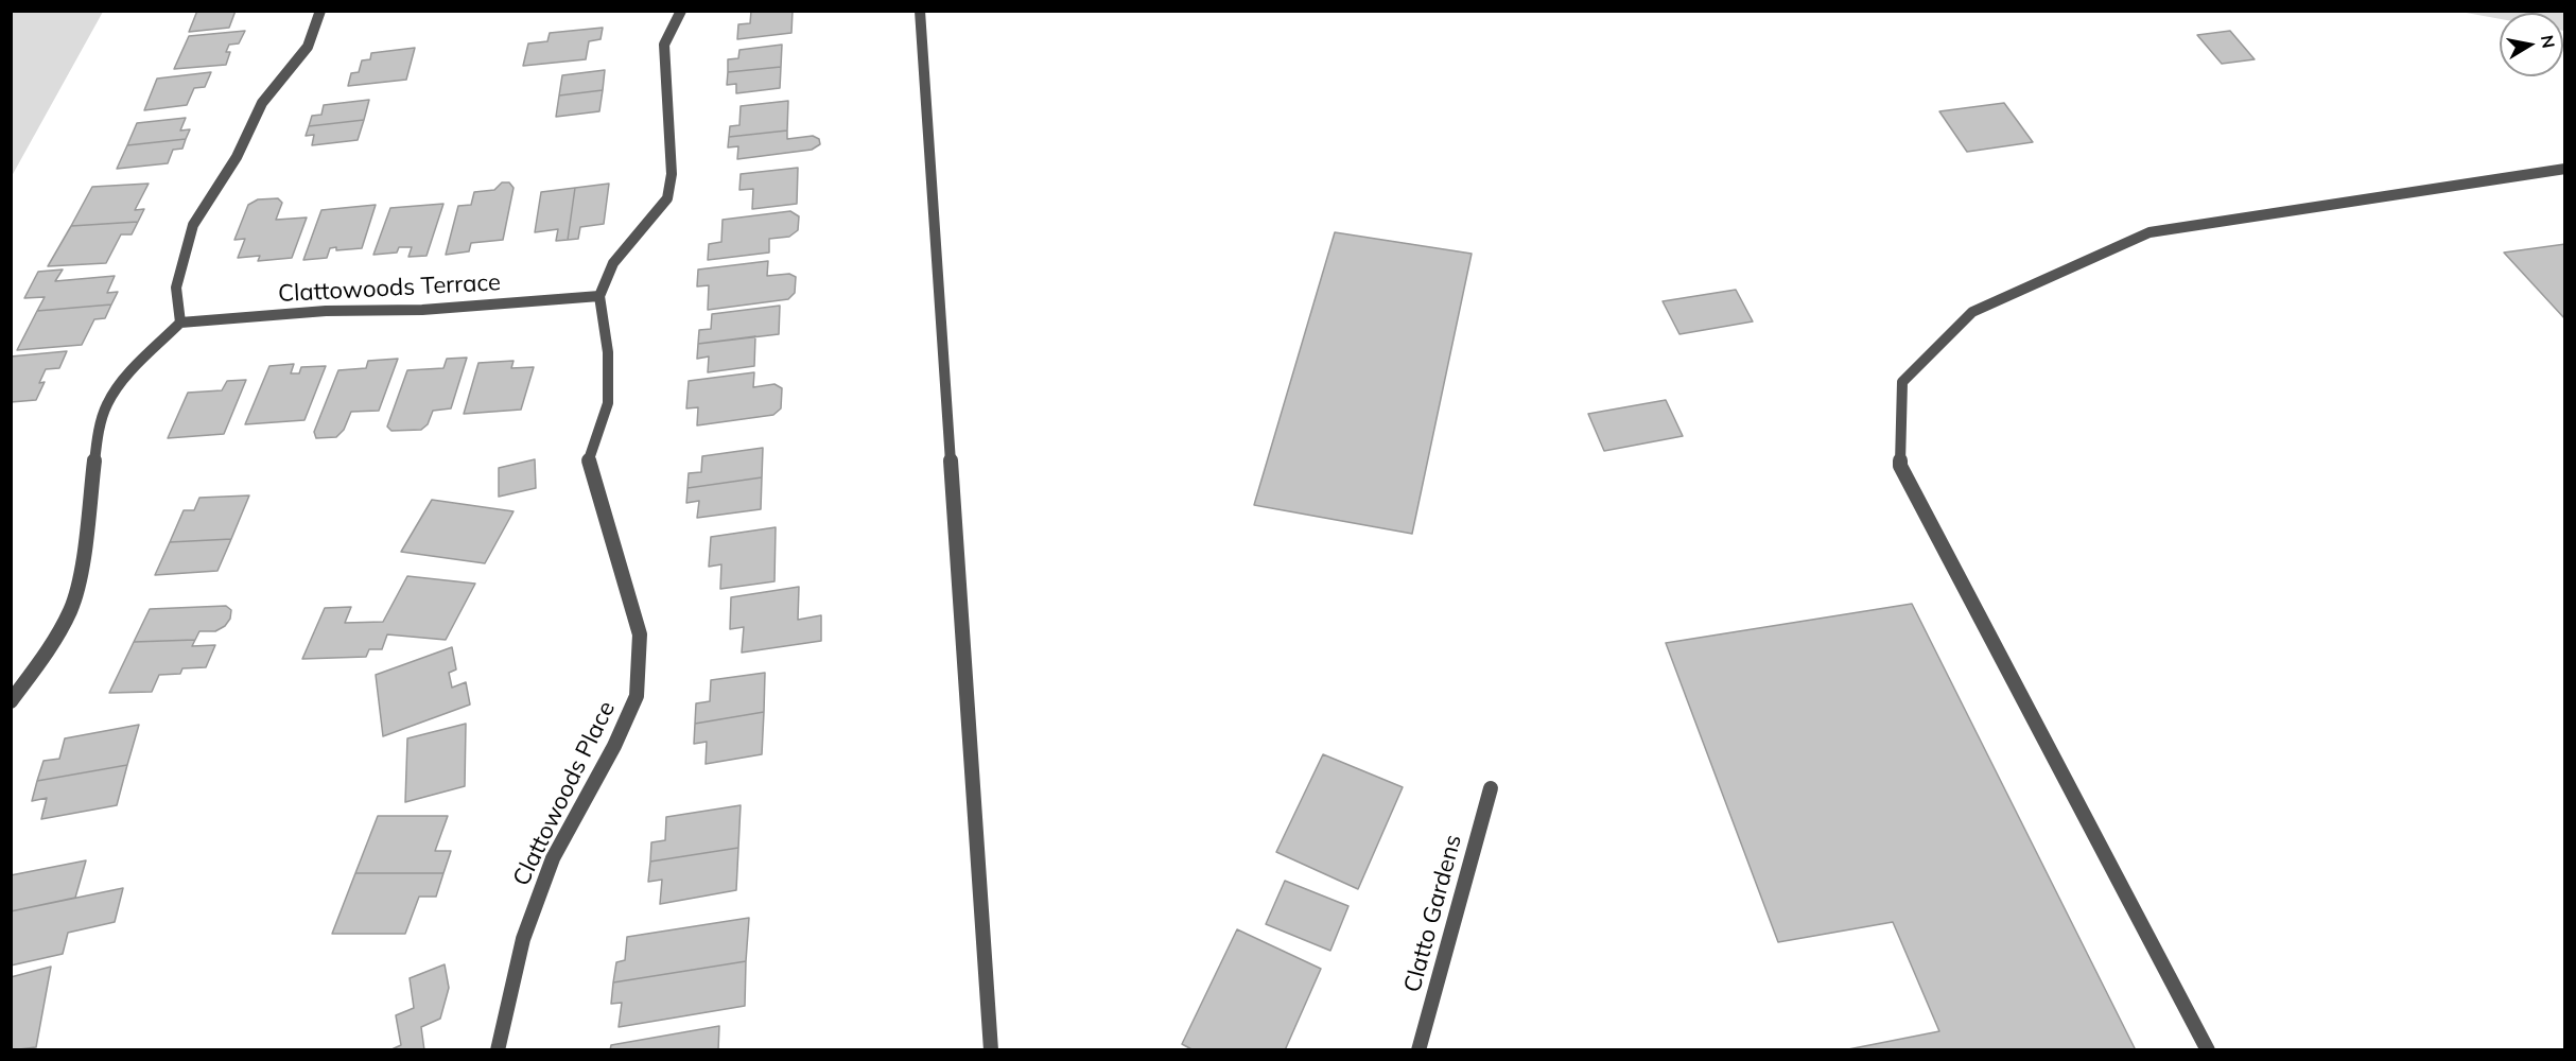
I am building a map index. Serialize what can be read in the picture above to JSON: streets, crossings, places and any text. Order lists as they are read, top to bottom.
{
  "streets": {
    "street": ["Clattowoods Terrace", "Clattowoods Place", "Clatto Gardens"]
  },
  "crossings": [
    ["Clattowoods Terrace", "Clattowoods Place"]
  ],
  "north": "right"
}
